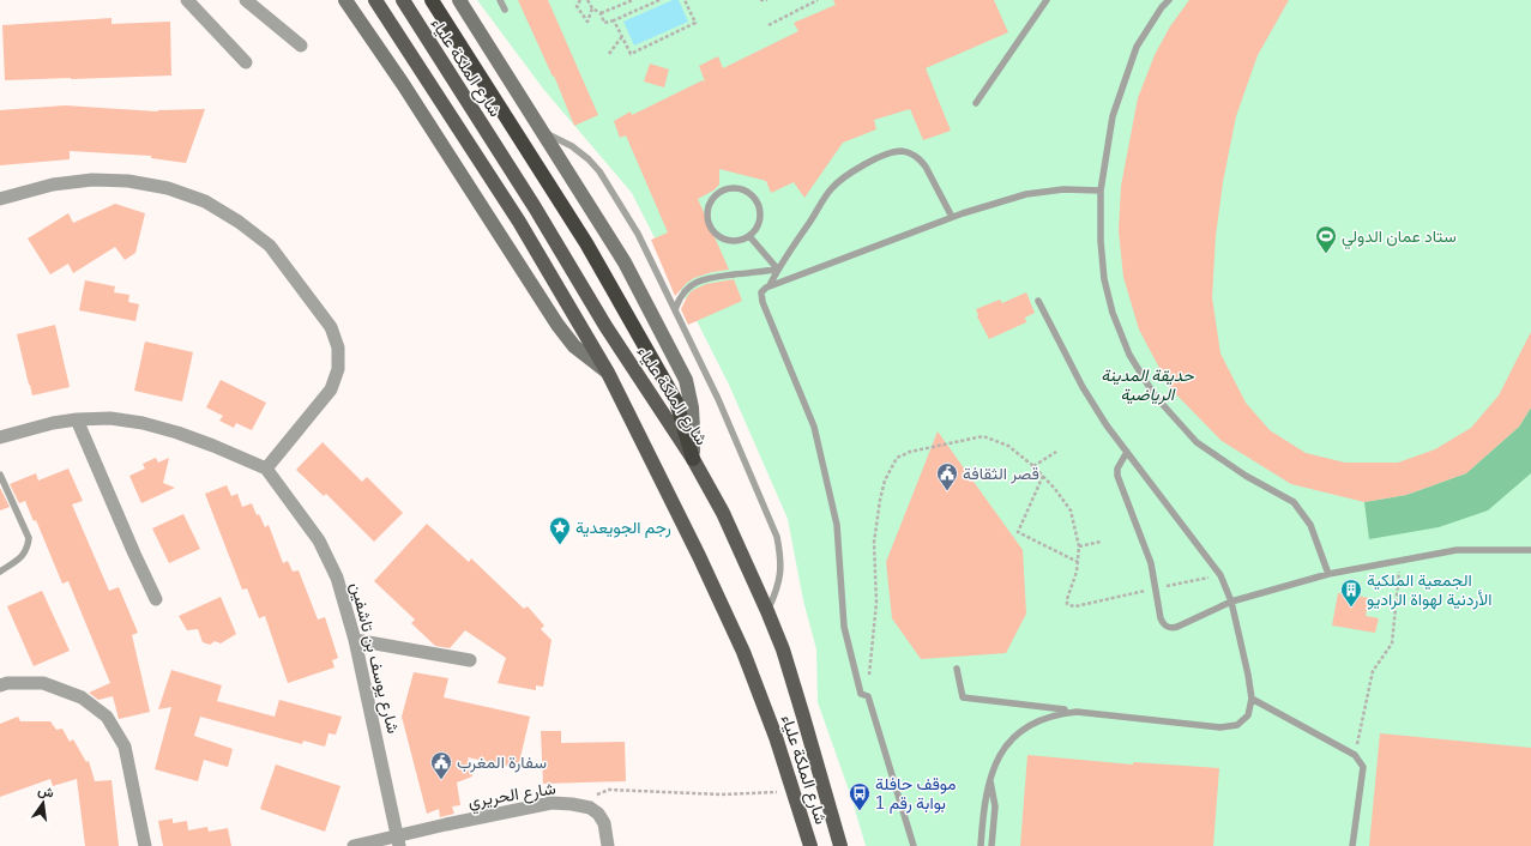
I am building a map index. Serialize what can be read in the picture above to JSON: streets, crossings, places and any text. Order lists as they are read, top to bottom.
{
  "streets": {
    "main road": ["شارع الملكة علياء"],
    "street": ["شارع يوسف بن تاشفين", "شارع الحريري"]
  },
  "crossings": [
    ["شارع يوسف بن تاشفين", "شارع الحريري"]
  ],
  "parks": ["حديقة المدينة الرياضية"],
  "places": {
    "sports": ["ستاد عمان الدولي"],
    "public building": ["قصر الثقافة", "سفارة المغرب"],
    "place": ["رجم الجويعدية"],
    "building": ["الجمعية الملكية الأردنية لهواة الراديو"],
    "bus stop": ["موقف حافلة بوابة رقم 1"]
  },
  "north": "top"
}
